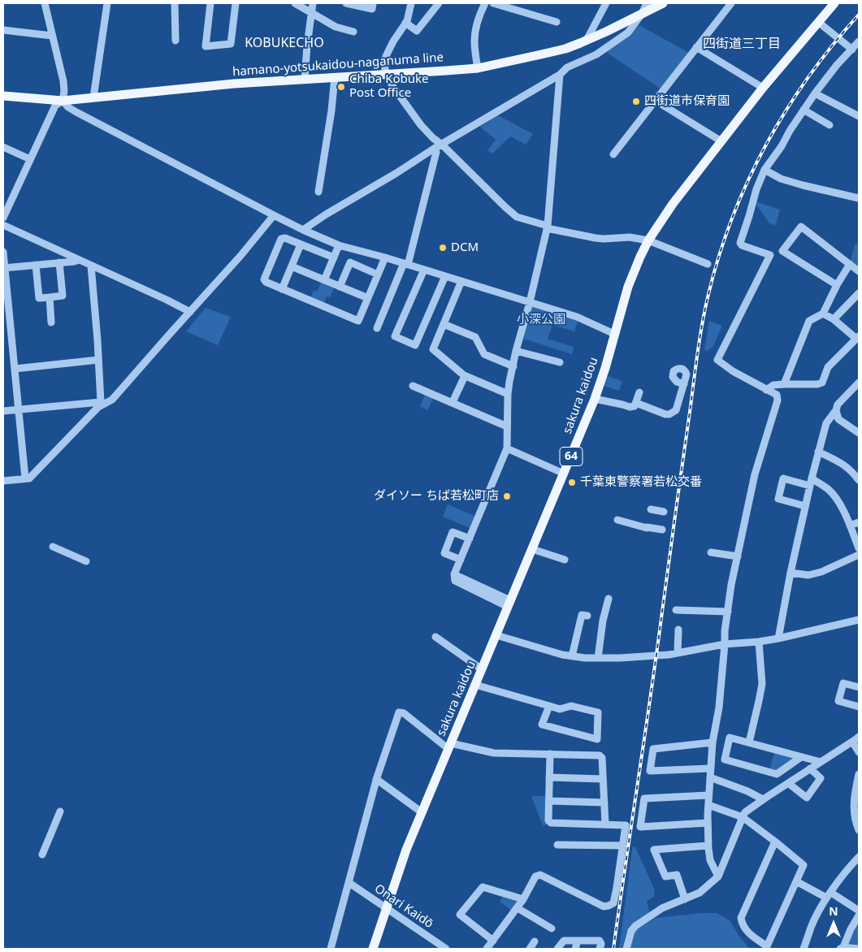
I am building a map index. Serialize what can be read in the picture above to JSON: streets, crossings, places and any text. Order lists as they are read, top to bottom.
{
  "streets": {
    "main road": ["hamano-yotsukaidou-naganuma line", "sakura kaidou", "64"],
    "street": ["Onari Kaidō"]
  },
  "crossings": [
    ["sakura kaidou", "Onari Kaidō"]
  ],
  "districts": ["KOBUKECHO", "四街道三丁目"],
  "parks": ["小深公園"],
  "places": [
    "Chiba Kobuke Post Office",
    "四街道市保育園",
    "DCM",
    "千葉東警察署若松交番",
    "ダイソー ちば若松町店"
  ],
  "north": "top"
}
